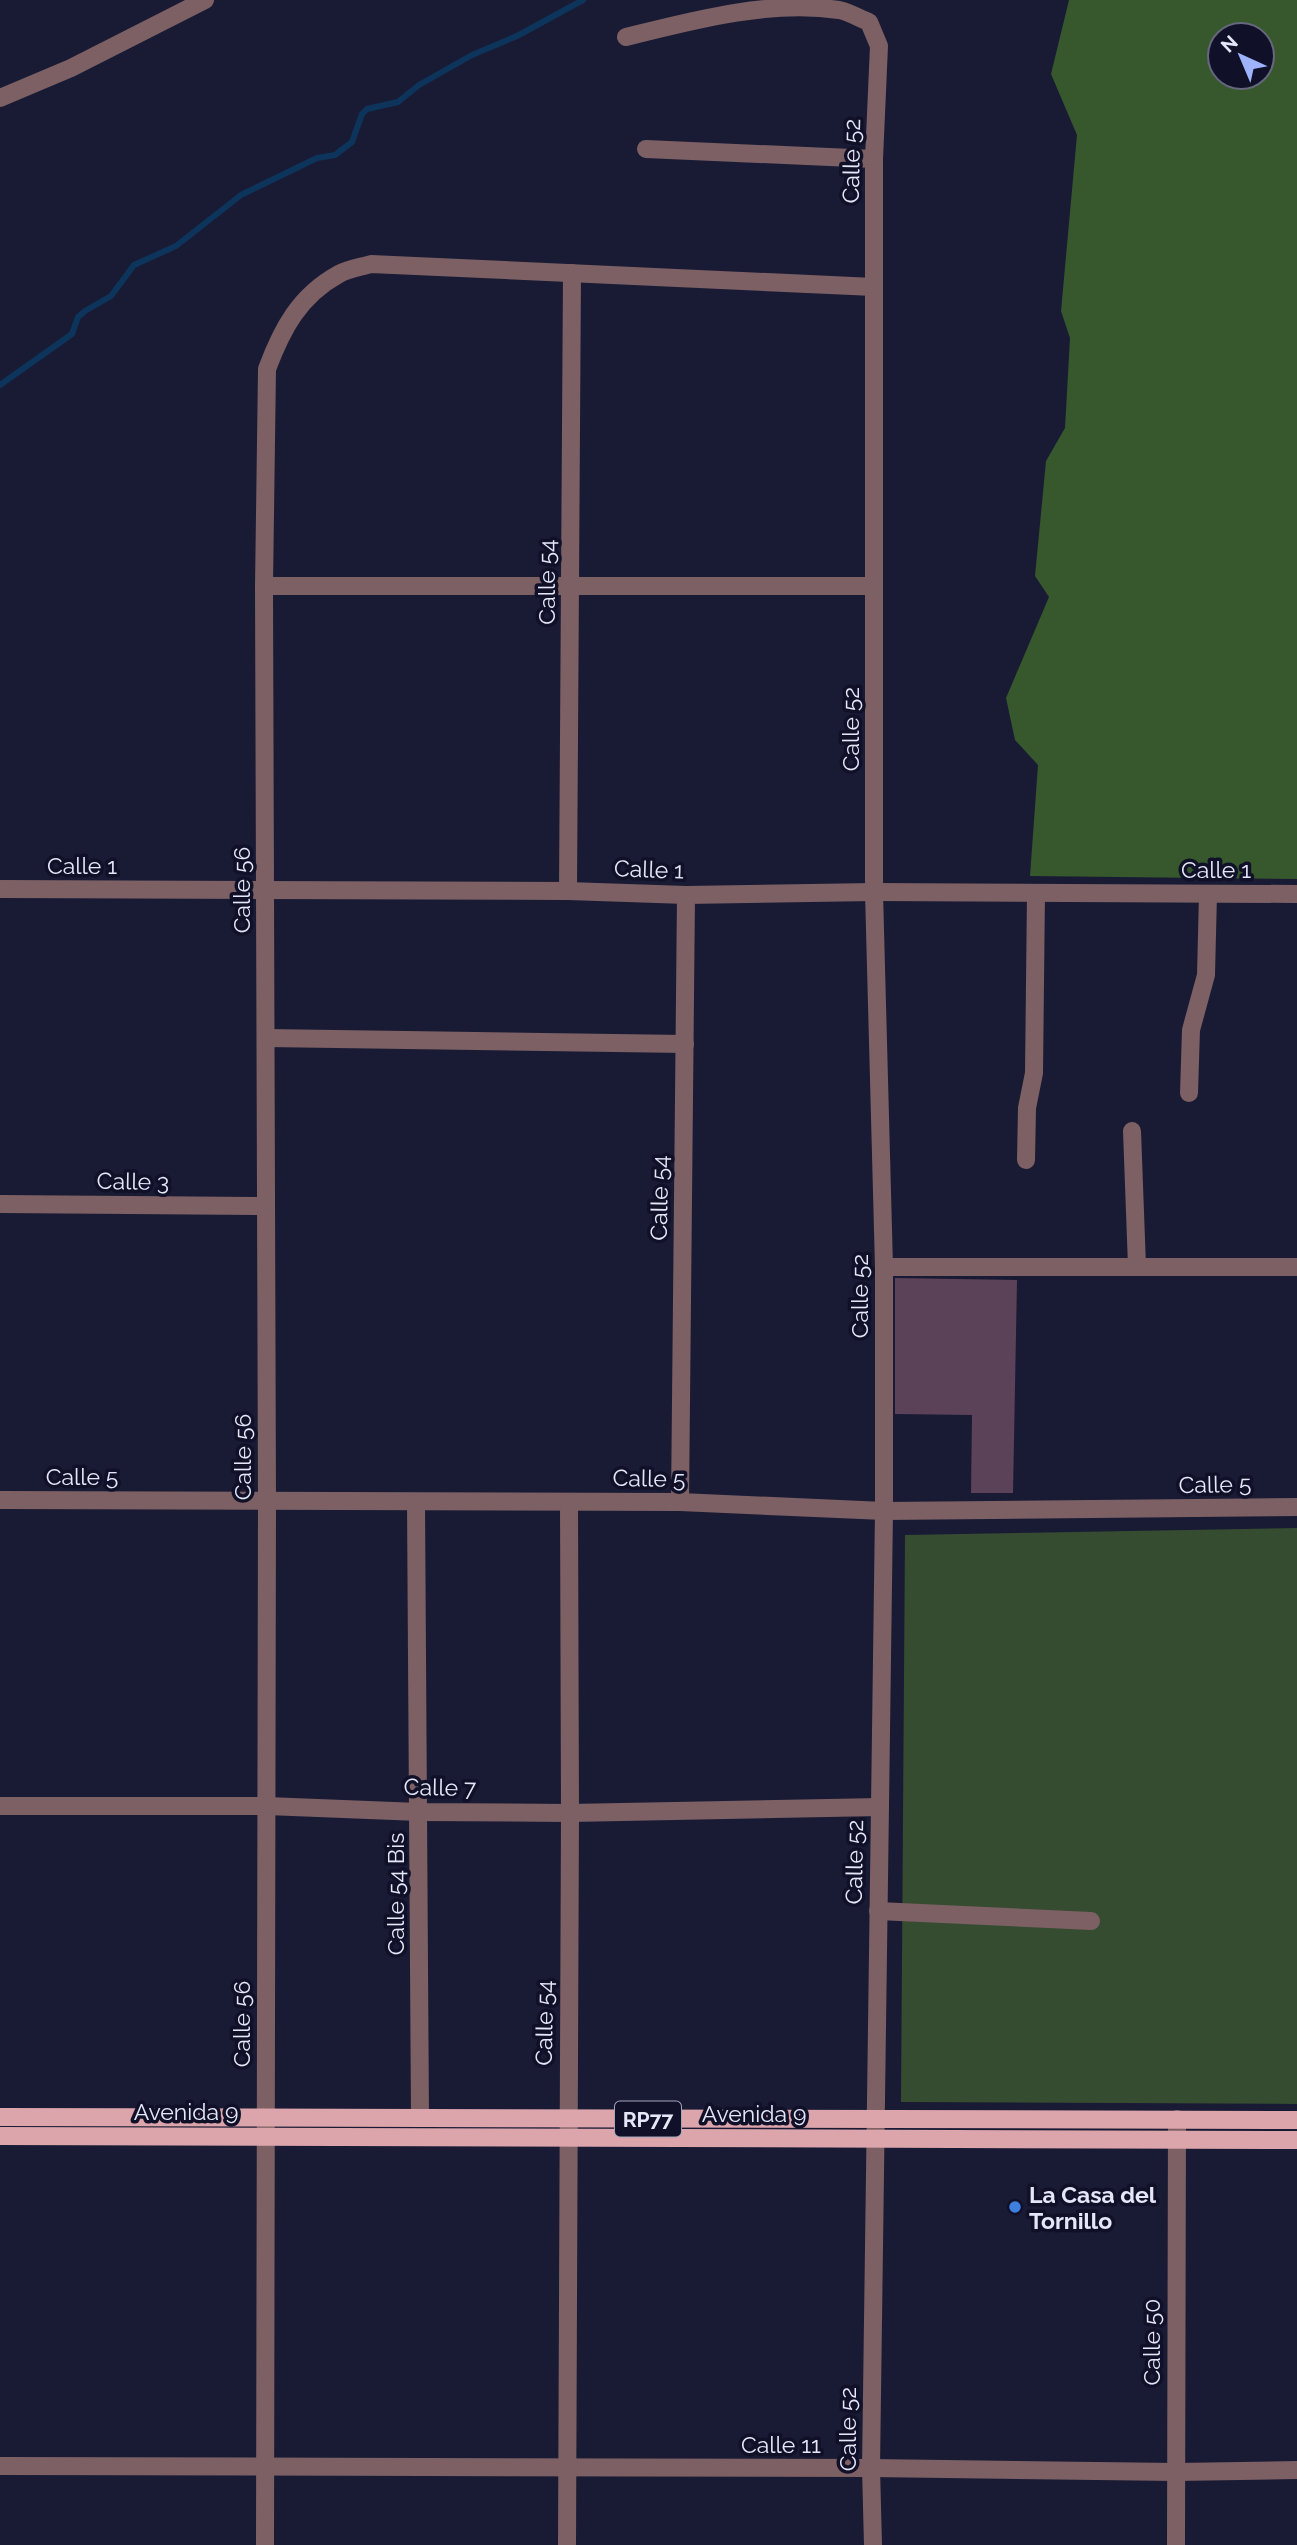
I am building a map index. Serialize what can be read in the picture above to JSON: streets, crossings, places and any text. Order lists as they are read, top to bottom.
{
  "streets": {
    "main road": ["Avenida 9", "RP77"],
    "street": [
      "Calle 52",
      "Calle 54",
      "Calle 1",
      "Calle 56",
      "Calle 3",
      "Calle 5",
      "Calle 7",
      "Calle 54 Bis",
      "Calle 50",
      "Calle 11"
    ]
  },
  "crossings": [
    ["Calle 52", "Calle 1"],
    ["Calle 52", "Calle 5"],
    ["Calle 52", "Calle 7"],
    ["Calle 52", "Avenida 9"],
    ["Calle 52", "Calle 11"],
    ["Calle 54", "Calle 1"],
    ["Calle 54", "Calle 56"],
    ["Calle 54", "Calle 5"],
    ["Calle 54", "Calle 7"],
    ["Calle 54", "Avenida 9"],
    ["Calle 54", "Calle 11"],
    ["Calle 1", "Calle 56"],
    ["Calle 56", "Calle 3"],
    ["Calle 56", "Calle 5"],
    ["Calle 56", "Calle 7"],
    ["Calle 56", "Avenida 9"],
    ["Calle 56", "Calle 11"],
    ["Calle 5", "Calle 54 Bis"],
    ["Calle 7", "Calle 54 Bis"],
    ["Calle 54 Bis", "Avenida 9"],
    ["Avenida 9", "Calle 50"],
    ["Calle 50", "Calle 11"]
  ],
  "places": ["La Casa del Tornillo"],
  "north": "top left"
}
